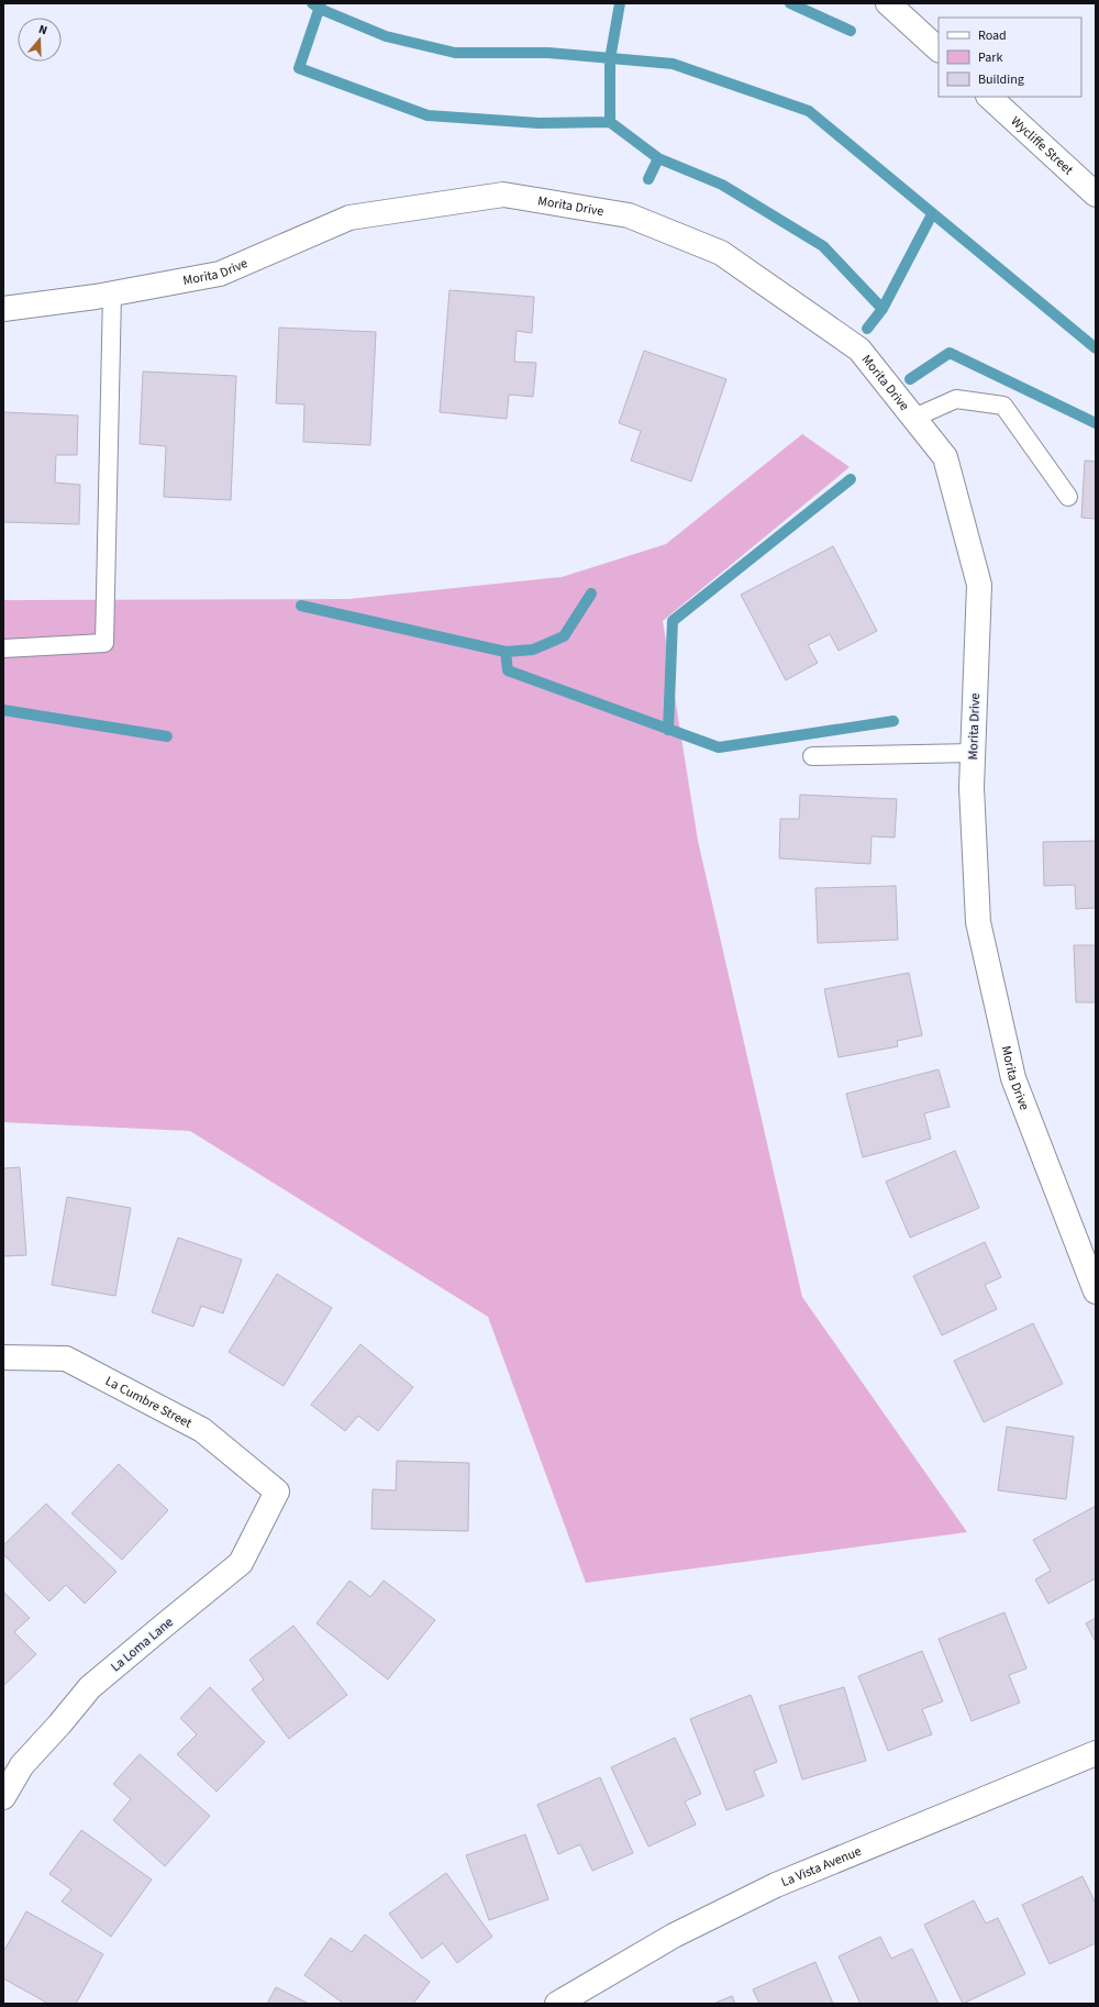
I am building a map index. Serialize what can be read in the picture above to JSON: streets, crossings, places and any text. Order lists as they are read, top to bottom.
{
  "streets": {
    "street": [
      "Wycliffe Street",
      "Morita Drive",
      "La Cumbre Street",
      "La Loma Lane",
      "La Vista Avenue"
    ]
  },
  "crossings": [
    ["La Cumbre Street", "La Loma Lane"]
  ],
  "legend": ["Road", "Park", "Building"],
  "north": "top"
}
